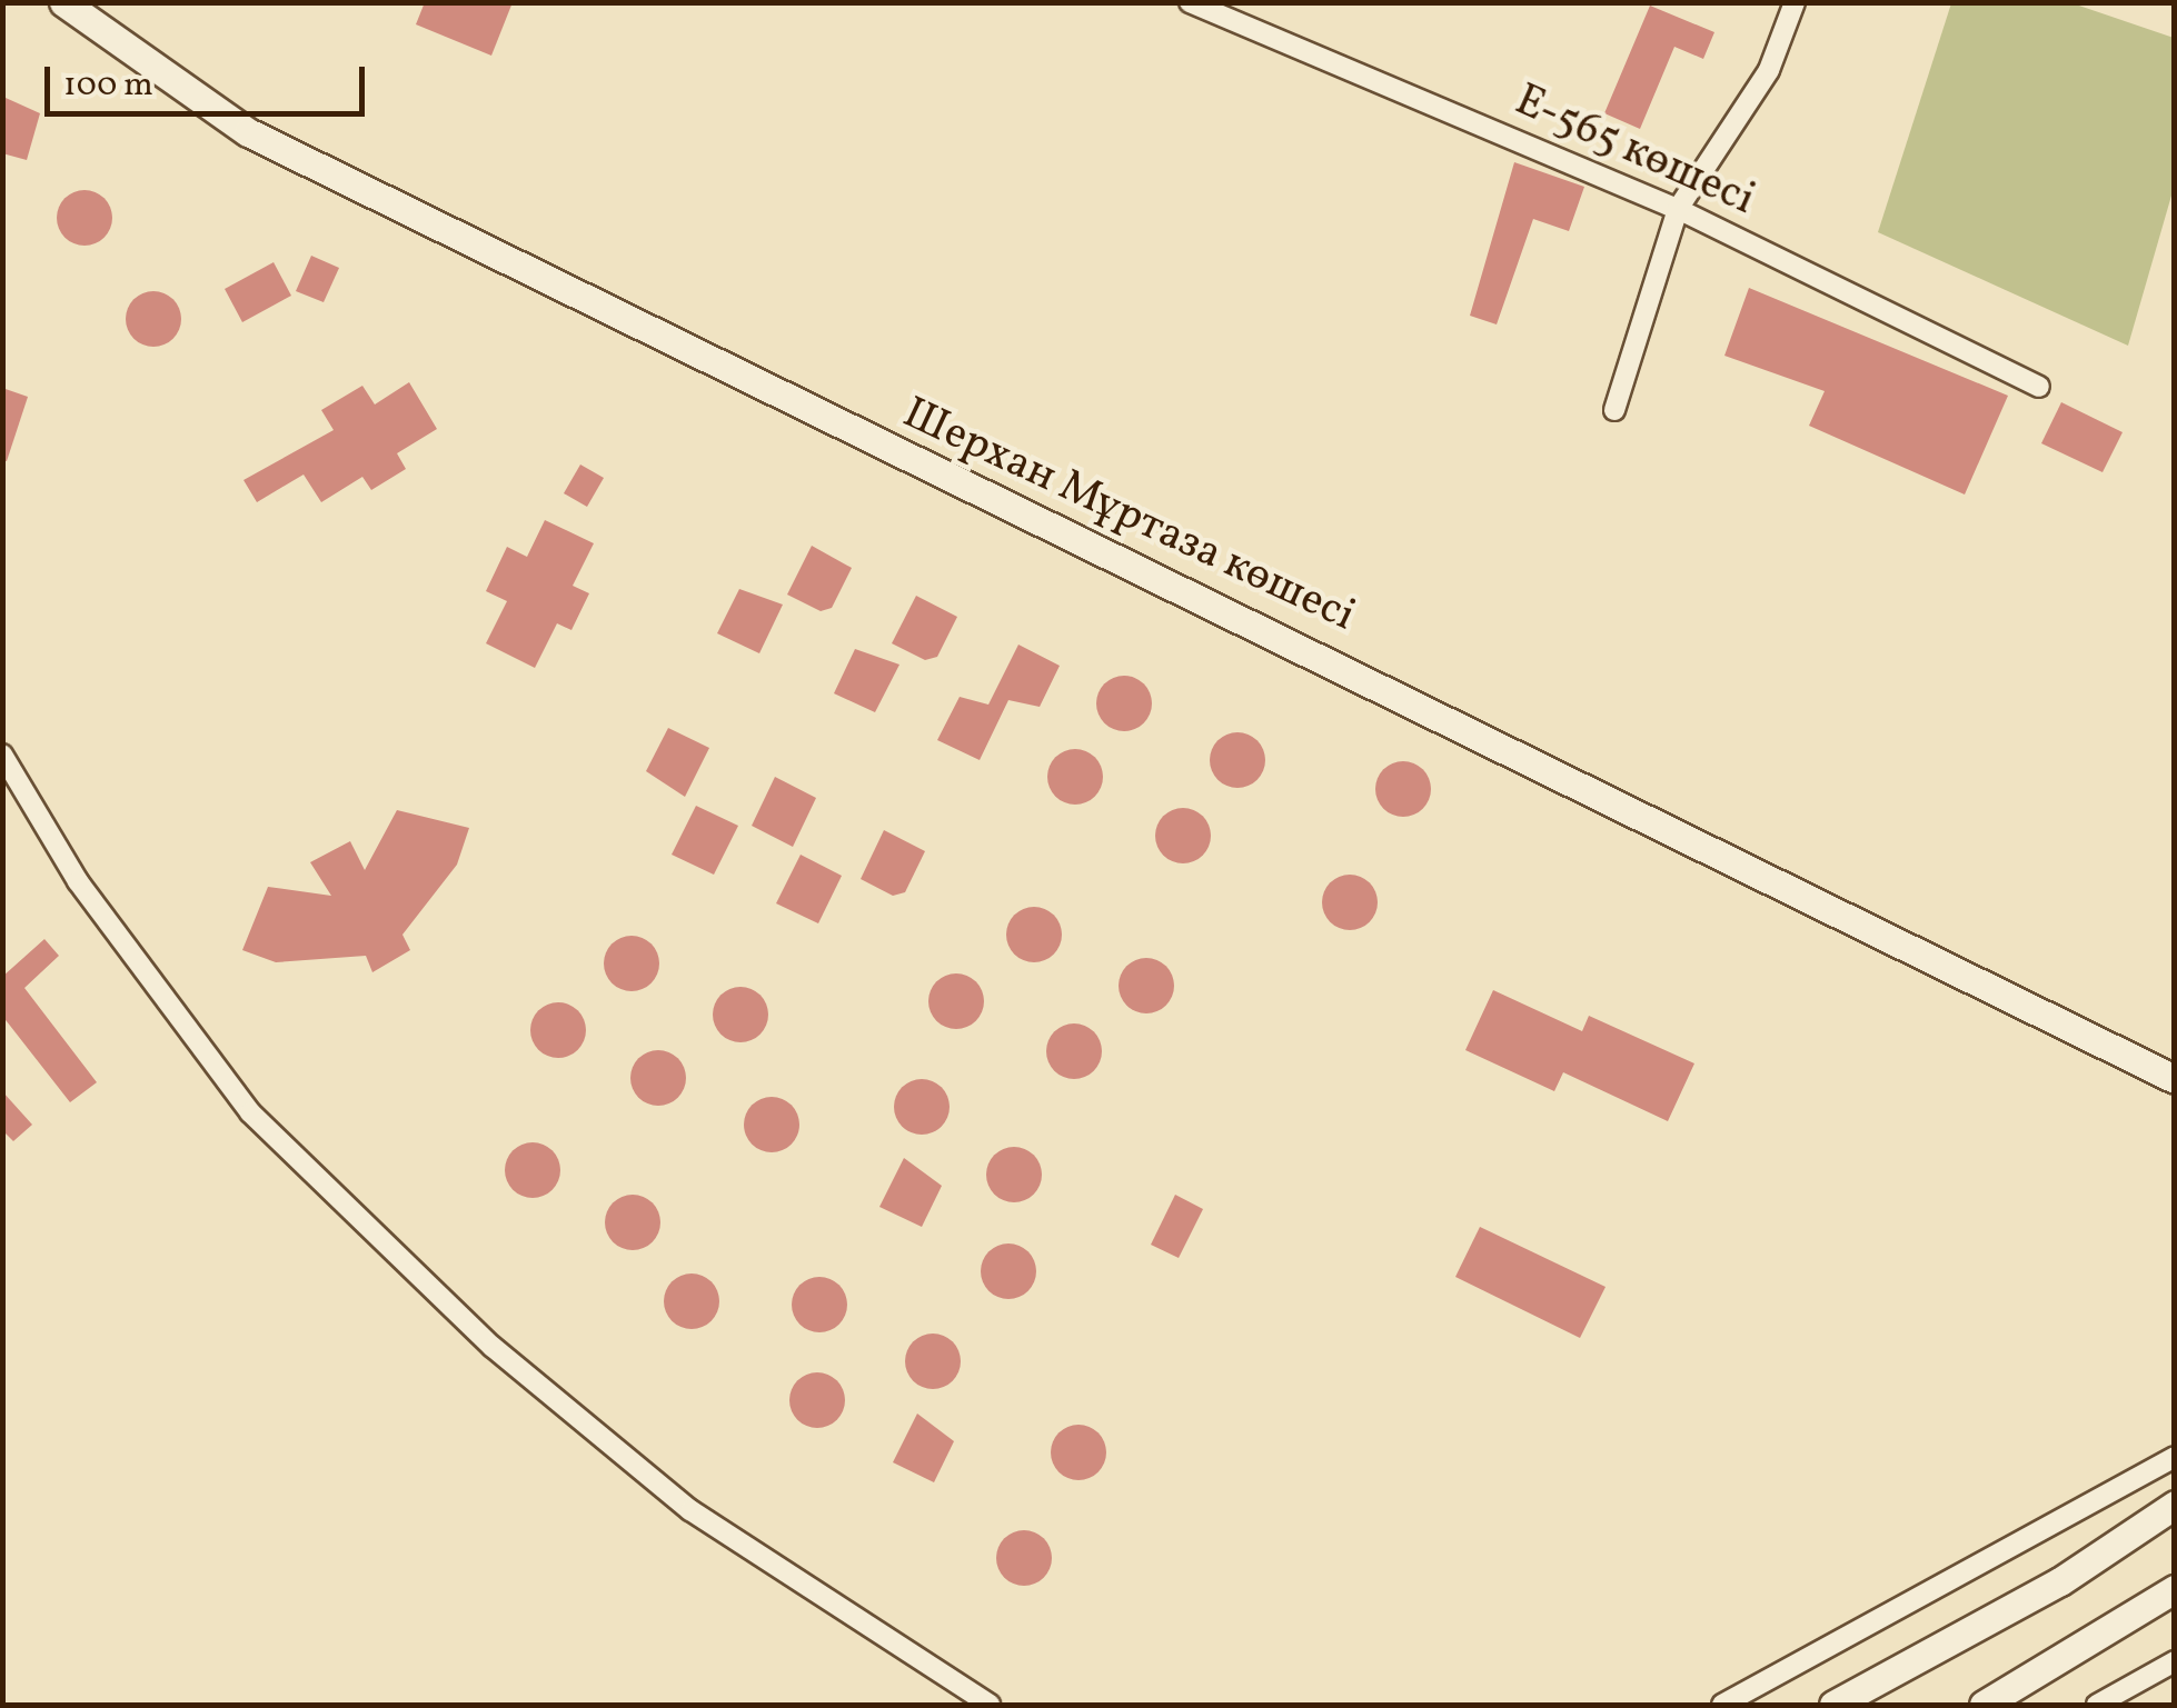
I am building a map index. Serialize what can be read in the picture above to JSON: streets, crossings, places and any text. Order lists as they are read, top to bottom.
{
  "streets": {
    "main road": ["Шерхан Мұртаза көшесі"],
    "street": ["Е-565 көшесі"]
  },
  "scale_bar": "100 m"
}
